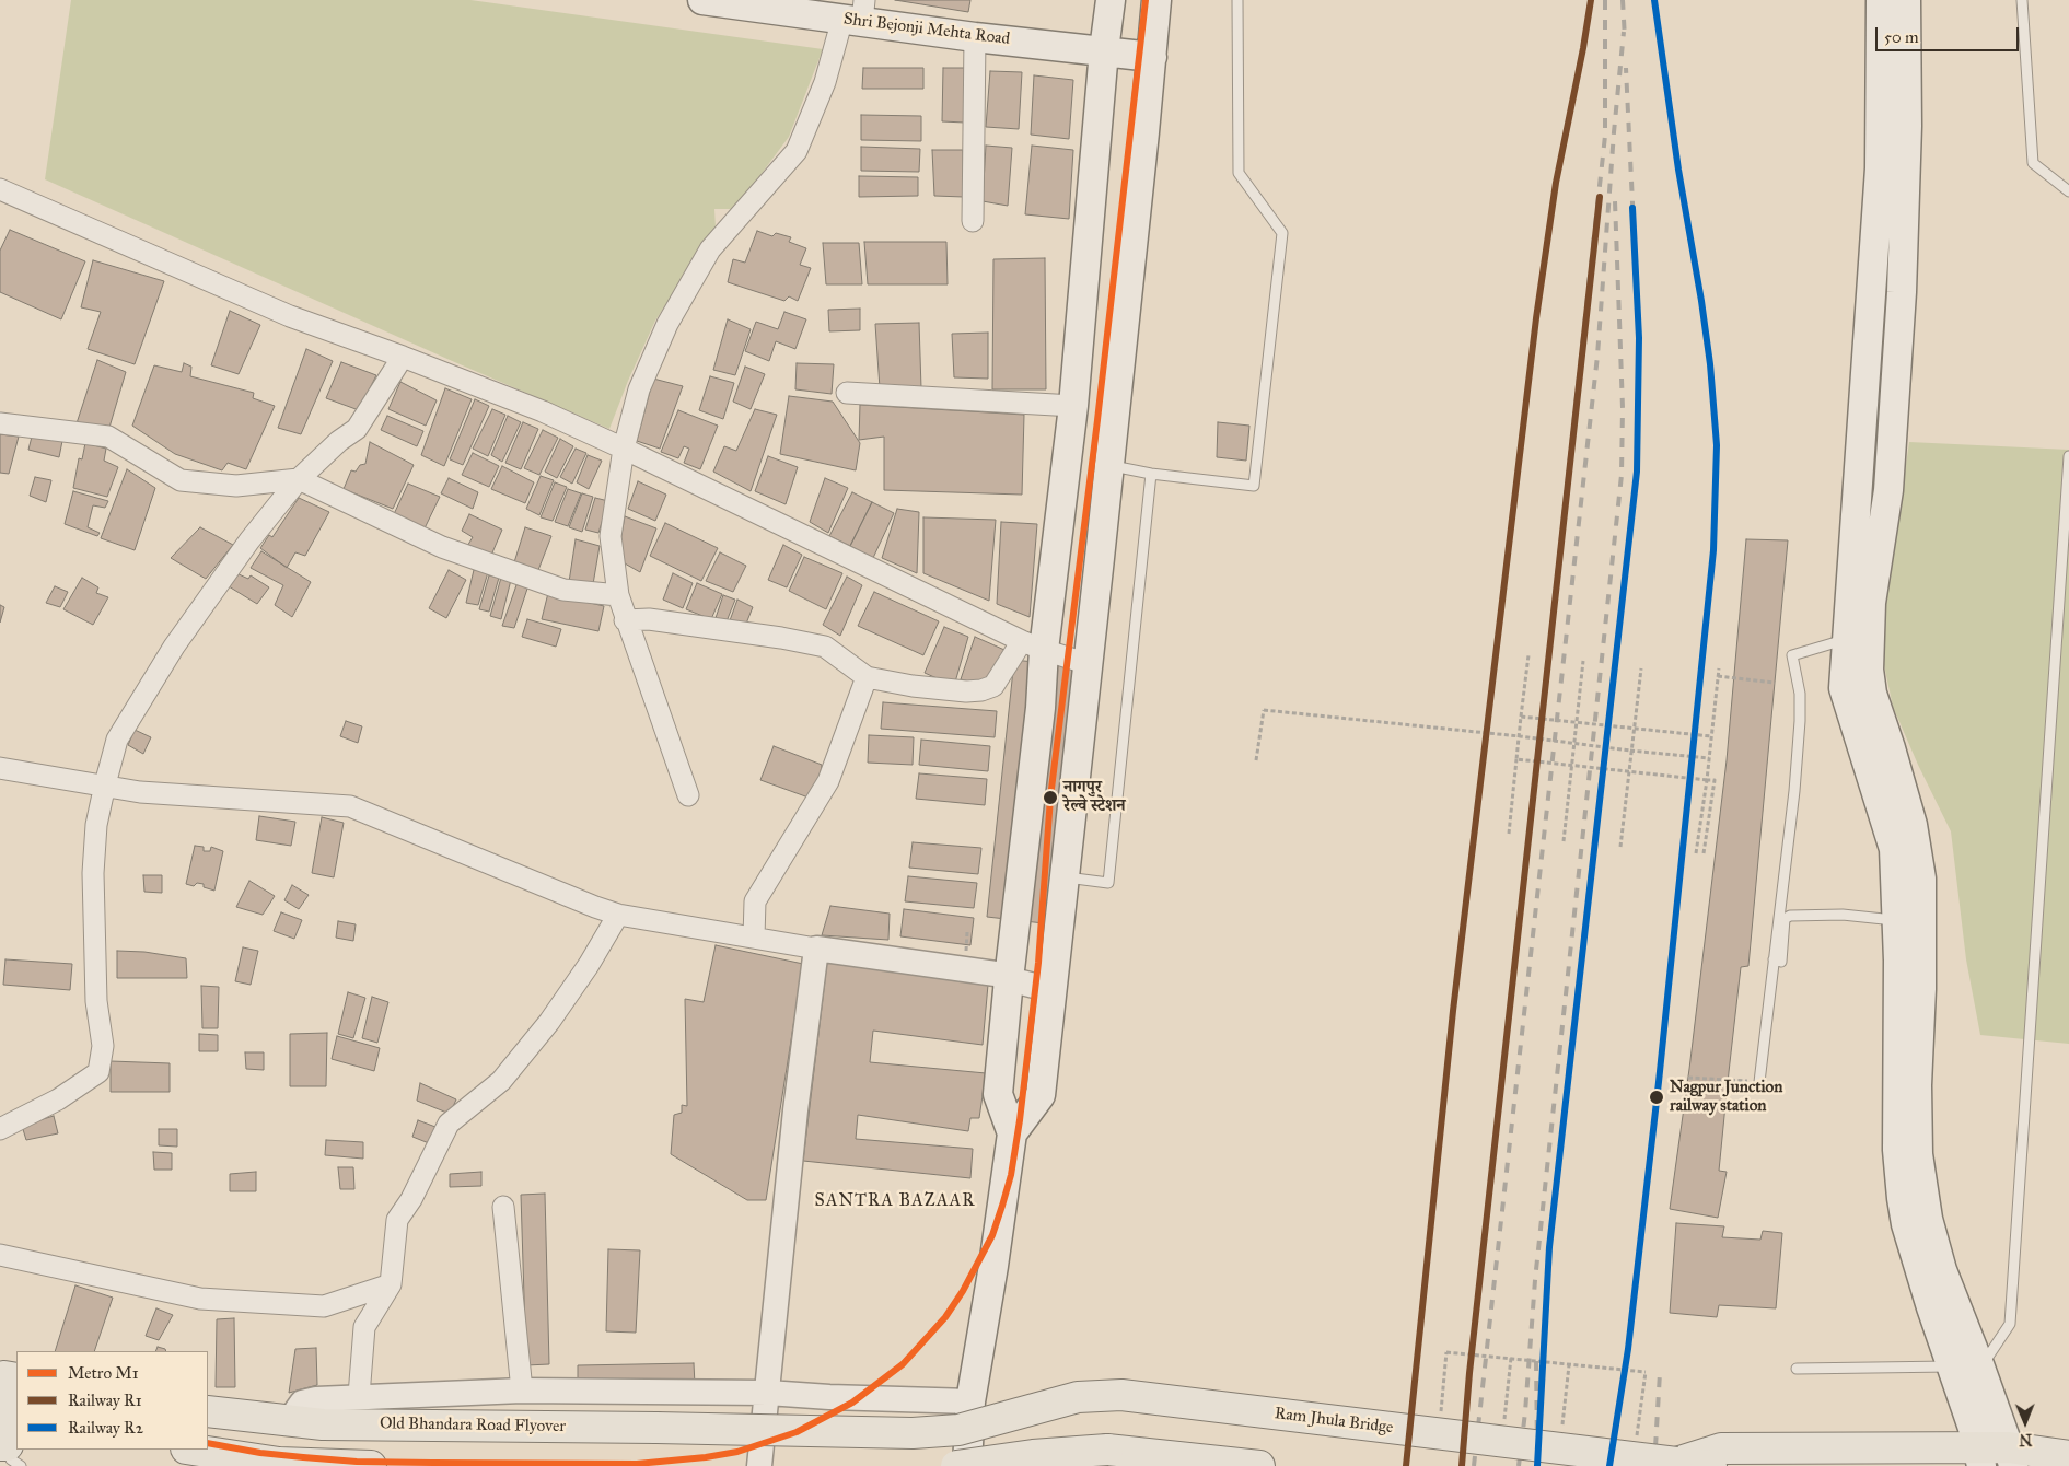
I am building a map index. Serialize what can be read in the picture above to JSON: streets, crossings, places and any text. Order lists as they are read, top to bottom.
{
  "streets": {
    "main road": ["Shri Bejonji Mehta Road", "Ram Jhula Bridge", "Old Bhandara Road Flyover"]
  },
  "crossings": [
    ["Ram Jhula Bridge", "Old Bhandara Road Flyover"]
  ],
  "districts": ["SANTRA BAZAAR"],
  "places": ["नागपुर रेल्वे स्टेशन", "Nagpur Junction railway station"],
  "lines": ["metro line M1", "rail line R1", "rail line R2"],
  "legend": ["Metro M1", "Railway R1", "Railway R2"],
  "scale_bar": "50 m",
  "north": "bottom"
}
